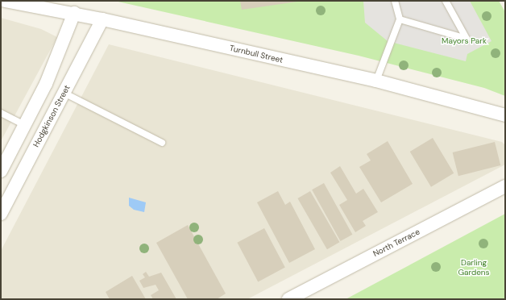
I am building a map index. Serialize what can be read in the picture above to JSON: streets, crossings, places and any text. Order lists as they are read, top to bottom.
{
  "streets": {
    "street": ["Turnbull Street", "Hodgkinson Street", "North Terrace"]
  },
  "crossings": [
    ["Turnbull Street", "Hodgkinson Street"]
  ],
  "parks": ["Mayors Park", "Darling Gardens"]
}
